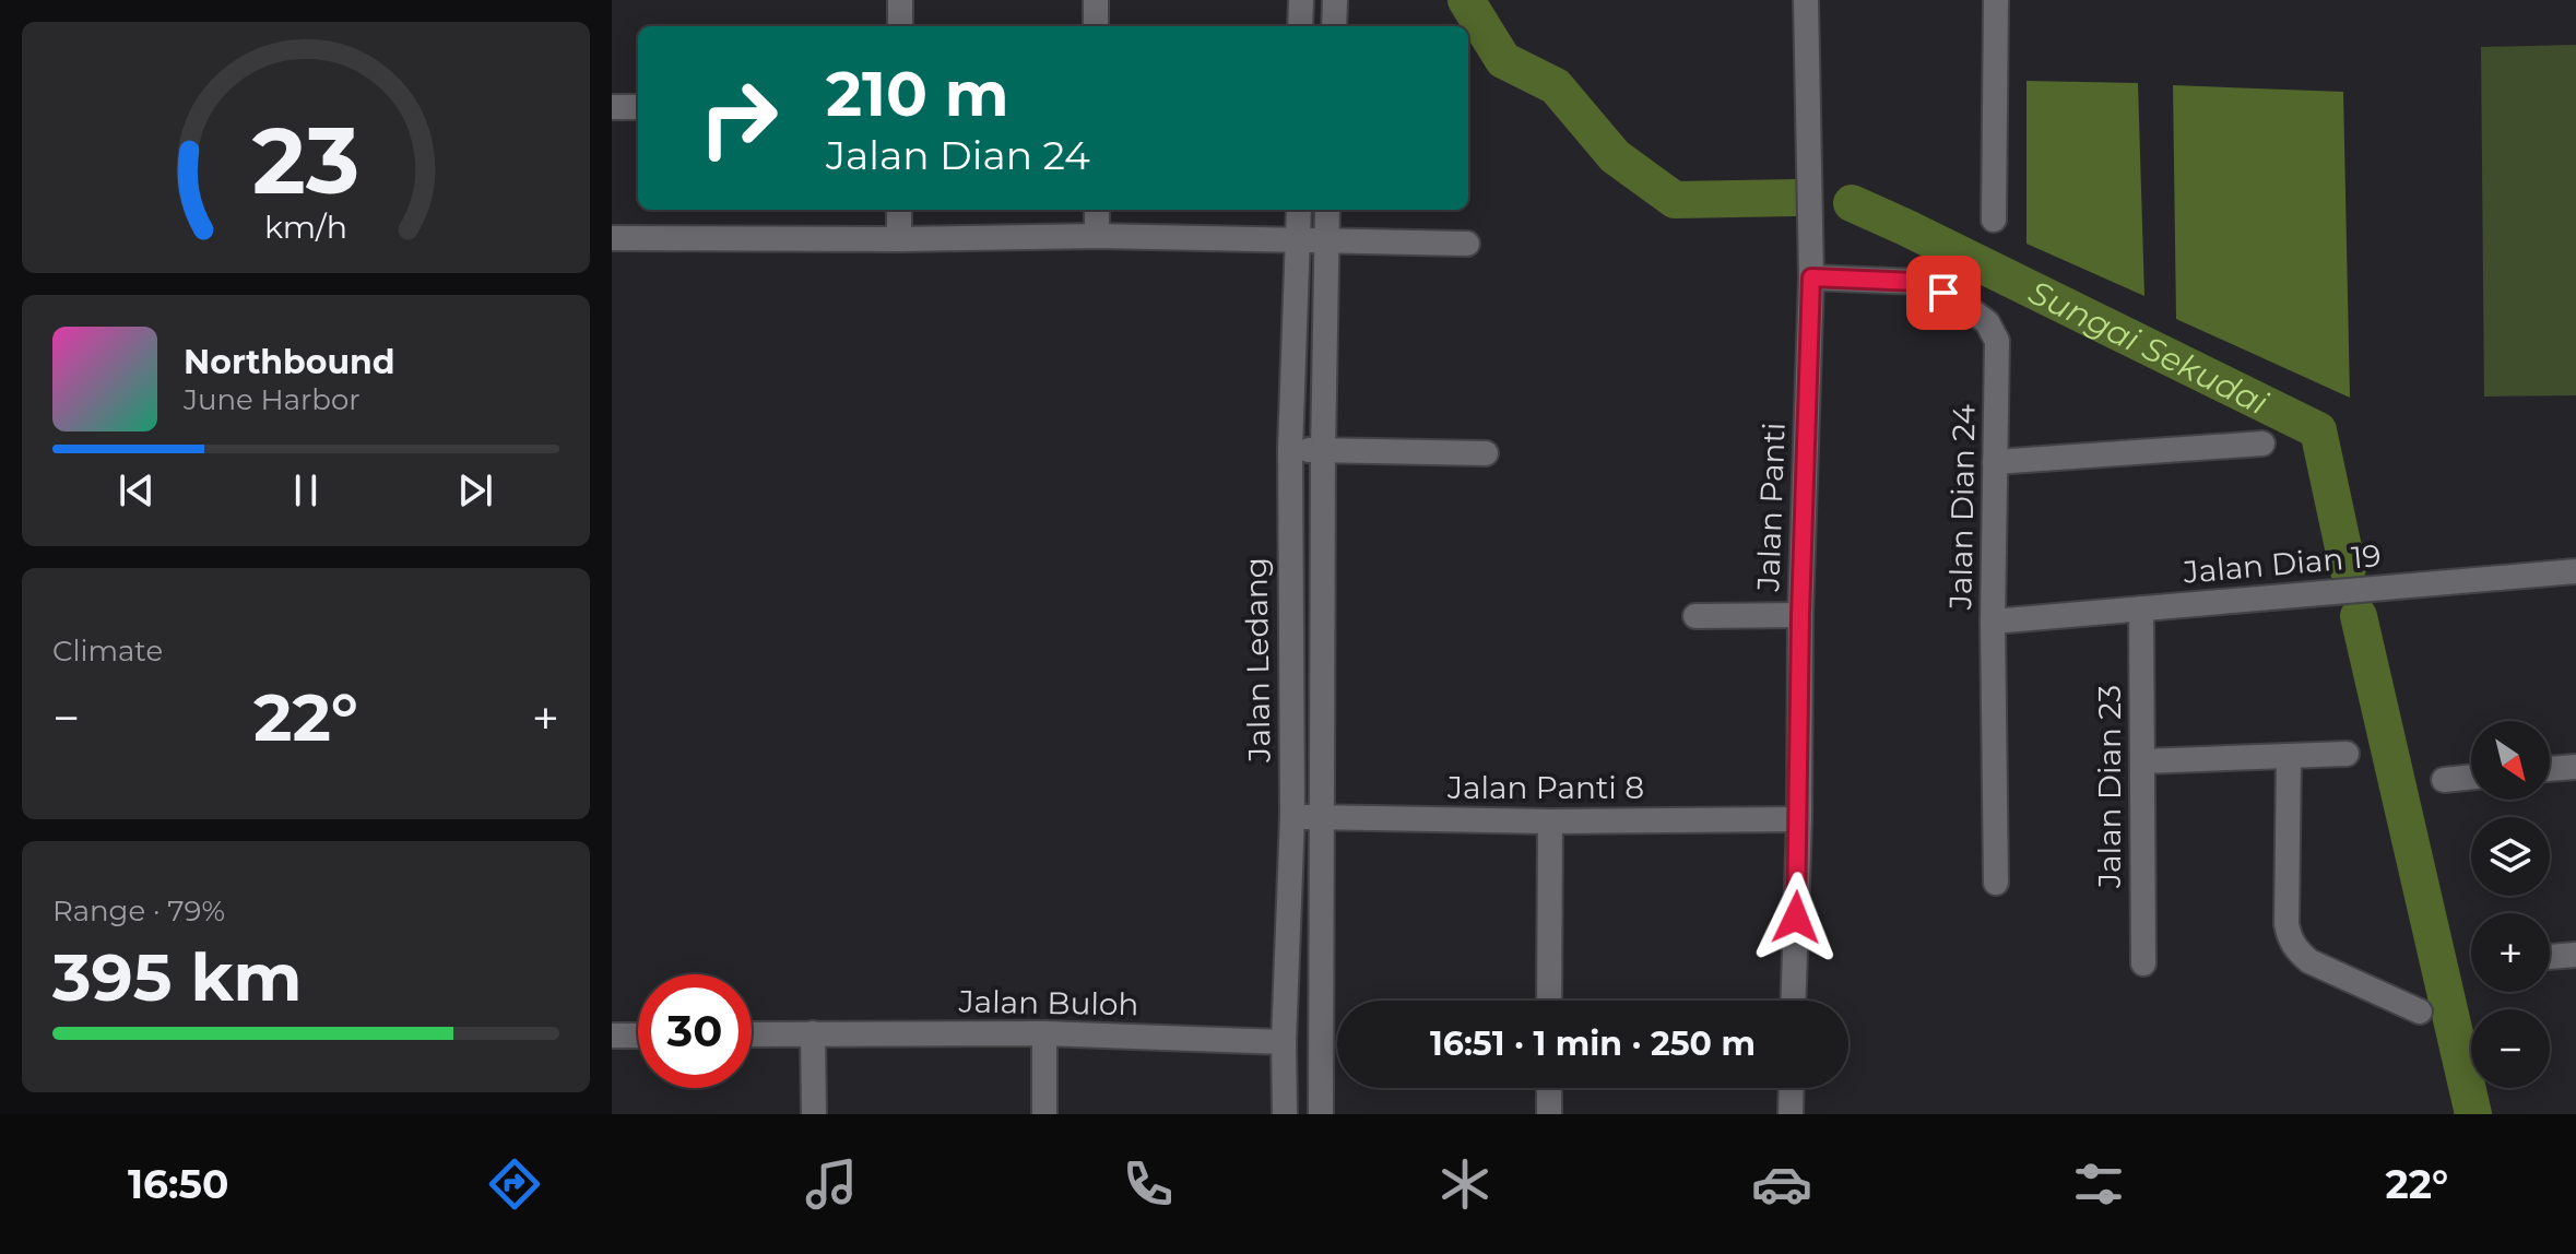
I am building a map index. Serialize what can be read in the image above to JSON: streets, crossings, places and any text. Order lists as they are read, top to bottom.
{
  "streets": {
    "street": [
      "Jalan Panti",
      "Jalan Dian 24",
      "Jalan Dian 19",
      "Jalan Ledang",
      "Jalan Dian 23",
      "Jalan Panti 8",
      "Jalan Buloh"
    ]
  },
  "crossings": [
    ["Jalan Panti", "Jalan Dian 24"],
    ["Jalan Panti", "Jalan Panti 8"],
    ["Jalan Dian 24", "Jalan Dian 19"],
    ["Jalan Dian 19", "Jalan Dian 23"],
    ["Jalan Ledang", "Jalan Panti 8"],
    ["Jalan Ledang", "Jalan Buloh"]
  ],
  "water": ["Sungai Sekudai"],
  "north": "bottom right",
  "page": {
    "turn": ["210 m", "Jalan Dian 24"],
    "song": ["Northbound", "June Harbor"],
    "tile": [
      "Climate",
      ["Range · 79%", "395 km"]
    ],
    "heat": ["−", "22°", "+"],
    "map_buttons": ["+", "−"],
    "limit": "30",
    "trip": "16:51 · 1 min · 250 m",
    "tabs": ["16:50", "22°"],
    "gauge": ["23", "km/h"]
  }
}
